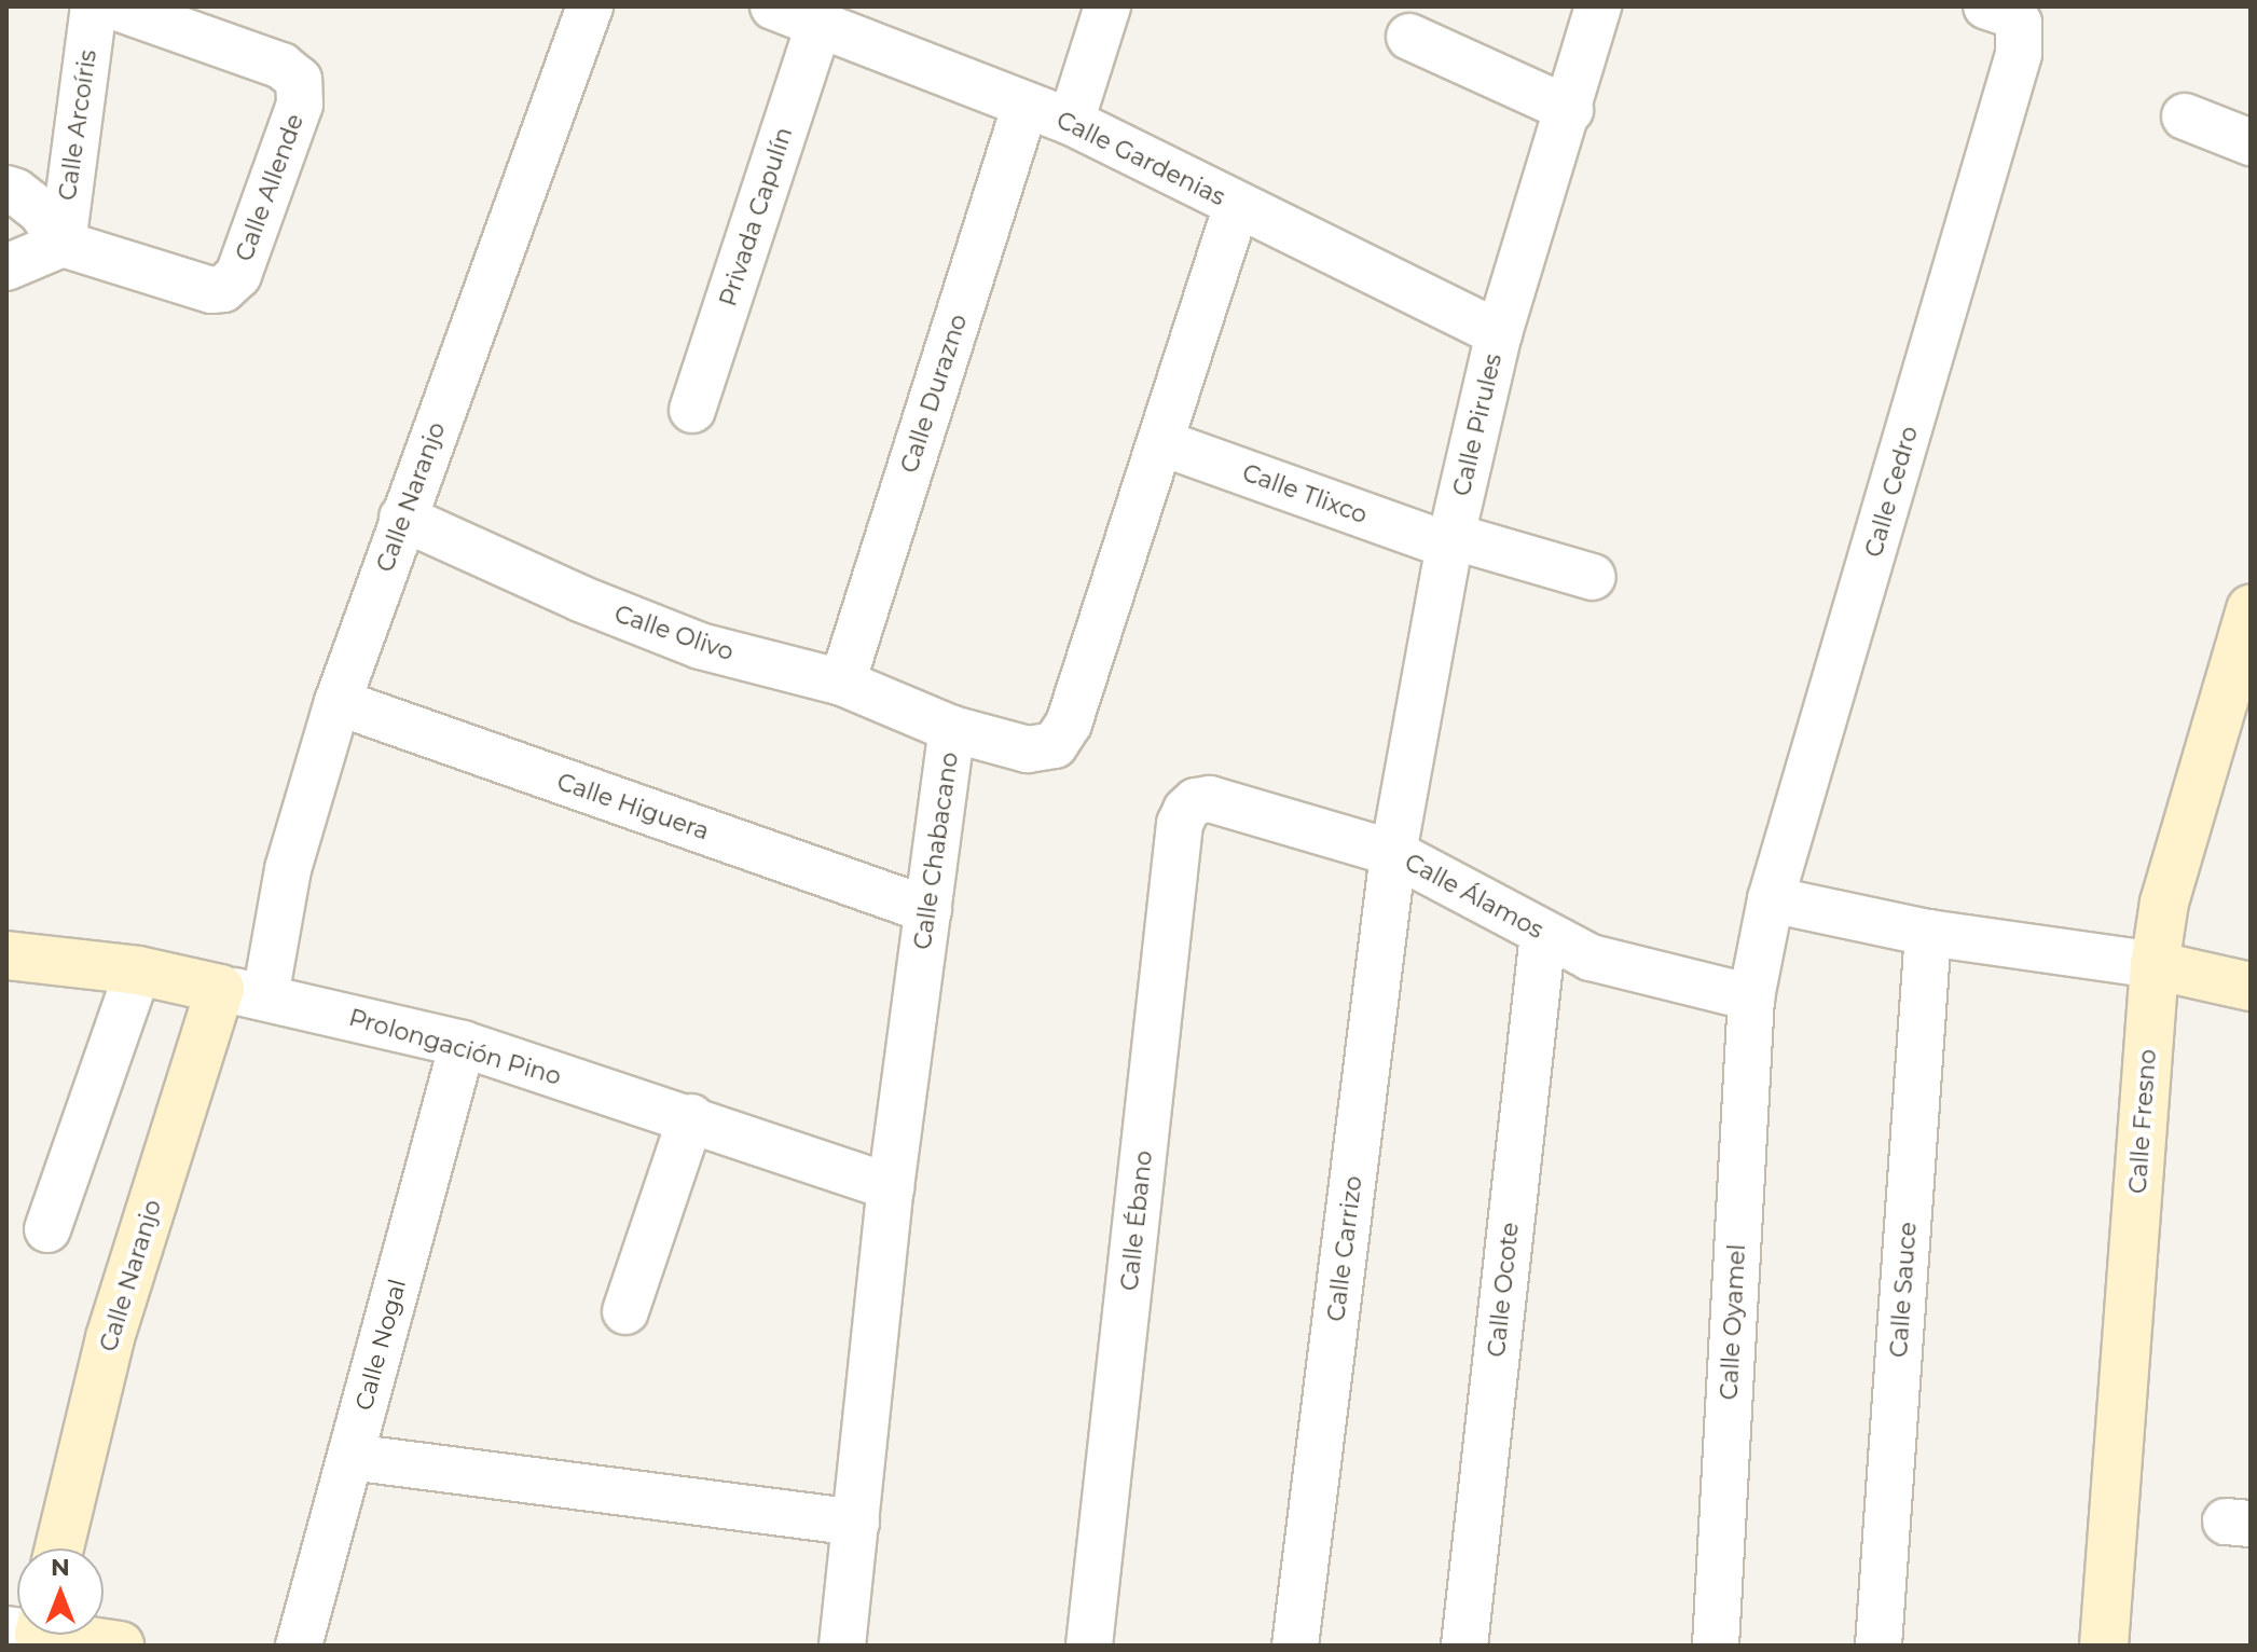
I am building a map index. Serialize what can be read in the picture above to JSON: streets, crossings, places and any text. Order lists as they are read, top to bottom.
{
  "streets": {
    "street": [
      "Calle Arcoíris",
      "Calle Gardenias",
      "Calle Allende",
      "Privada Capulín",
      "Calle Durazno",
      "Calle Pirules",
      "Calle Cedro",
      "Calle Tlixco",
      "Calle Naranjo",
      "Calle Olivo",
      "Calle Higuera",
      "Calle Chabacano",
      "Calle Álamos",
      "Prolongación Pino",
      "Calle Fresno",
      "Calle Ébano",
      "Calle Carrizo",
      "Calle Ocote",
      "Calle Sauce",
      "Calle Oyamel",
      "Calle Nogal"
    ]
  },
  "crossings": [
    ["Calle Arcoíris", "Calle Allende"],
    ["Calle Gardenias", "Privada Capulín"],
    ["Calle Gardenias", "Calle Durazno"],
    ["Calle Gardenias", "Calle Pirules"],
    ["Calle Gardenias", "Calle Chabacano"],
    ["Calle Durazno", "Calle Olivo"],
    ["Calle Pirules", "Calle Tlixco"],
    ["Calle Pirules", "Calle Álamos"],
    ["Calle Pirules", "Calle Carrizo"],
    ["Calle Cedro", "Calle Álamos"],
    ["Calle Cedro", "Calle Oyamel"],
    ["Calle Tlixco", "Calle Chabacano"],
    ["Calle Naranjo", "Calle Olivo"],
    ["Calle Naranjo", "Calle Higuera"],
    ["Calle Naranjo", "Prolongación Pino"],
    ["Calle Olivo", "Calle Chabacano"],
    ["Calle Higuera", "Calle Chabacano"],
    ["Calle Chabacano", "Prolongación Pino"],
    ["Calle Álamos", "Calle Ébano"],
    ["Calle Álamos", "Calle Carrizo"],
    ["Calle Álamos", "Calle Ocote"],
    ["Calle Álamos", "Calle Oyamel"],
    ["Prolongación Pino", "Calle Nogal"]
  ],
  "north": "top"
}
